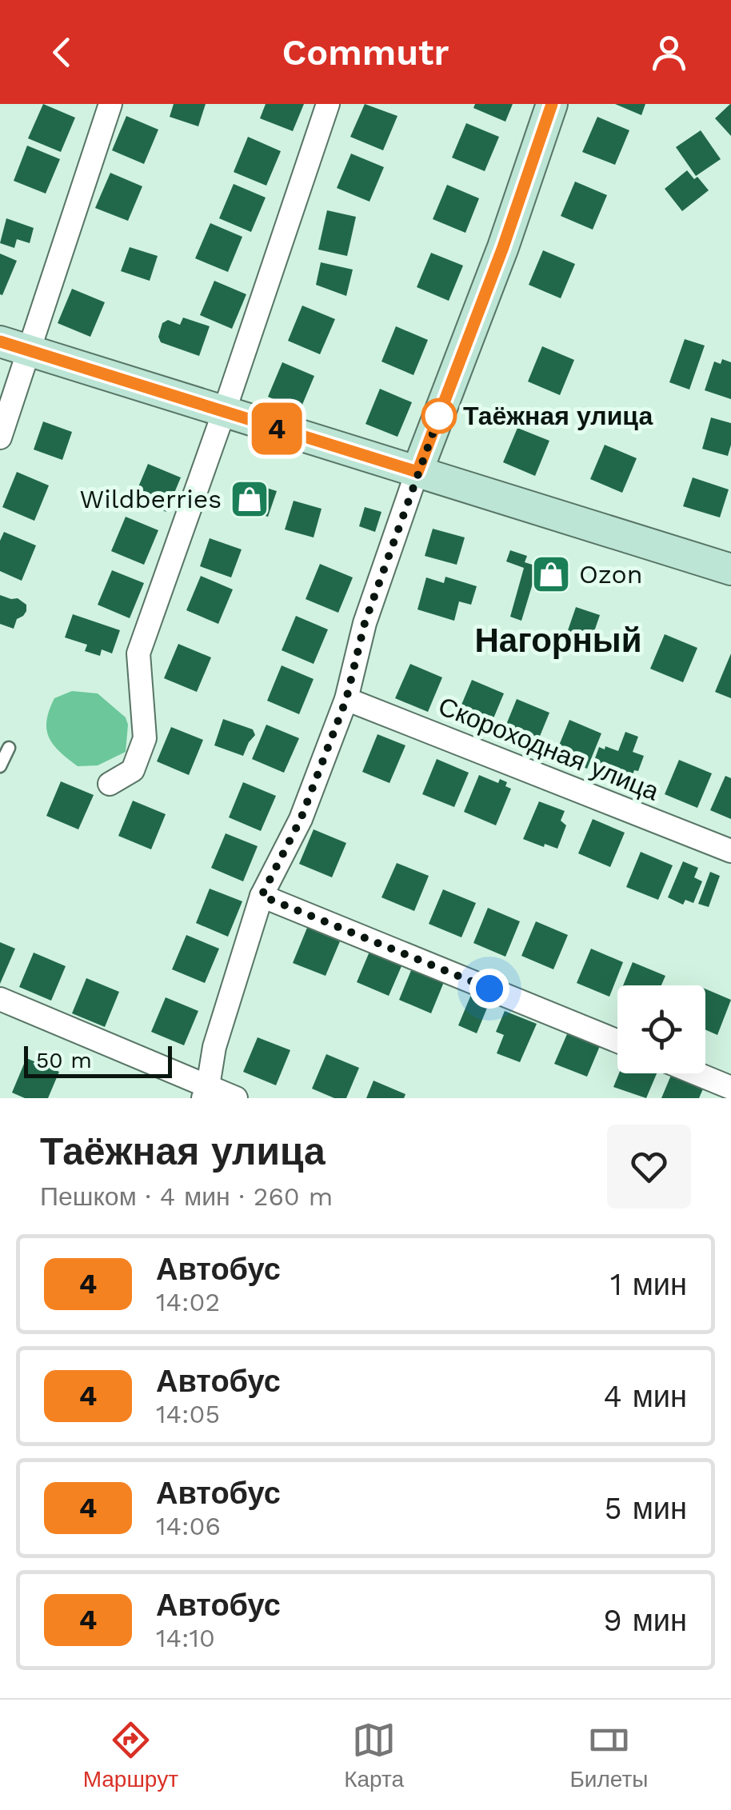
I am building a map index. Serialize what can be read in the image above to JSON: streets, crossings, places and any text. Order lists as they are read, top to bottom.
{
  "streets": {
    "street": ["Скороходная улица"]
  },
  "districts": ["Нагорный"],
  "places": {
    "other": ["Таёжная улица"],
    "shop": ["Wildberries", "Ozon"]
  },
  "lines": ["bus line 4"],
  "scale_bar": "50 m",
  "page": {
    "header": "Commutr",
    "on_map": "4",
    "scale": "50 m",
    "heading": ["Таёжная улица", "Пешком · 4 мин · 260 m"],
    "list": [
      {
        "mark": "4",
        "name": "Автобус",
        "note": "14:02",
        "value": "1 мин"
      },
      {
        "mark": "4",
        "name": "Автобус",
        "note": "14:05",
        "value": "4 мин"
      },
      {
        "mark": "4",
        "name": "Автобус",
        "note": "14:06",
        "value": "5 мин"
      },
      {
        "mark": "4",
        "name": "Автобус",
        "note": "14:10",
        "value": "9 мин"
      }
    ],
    "tabs": ["Маршрут", "Карта", "Билеты"]
  }
}
